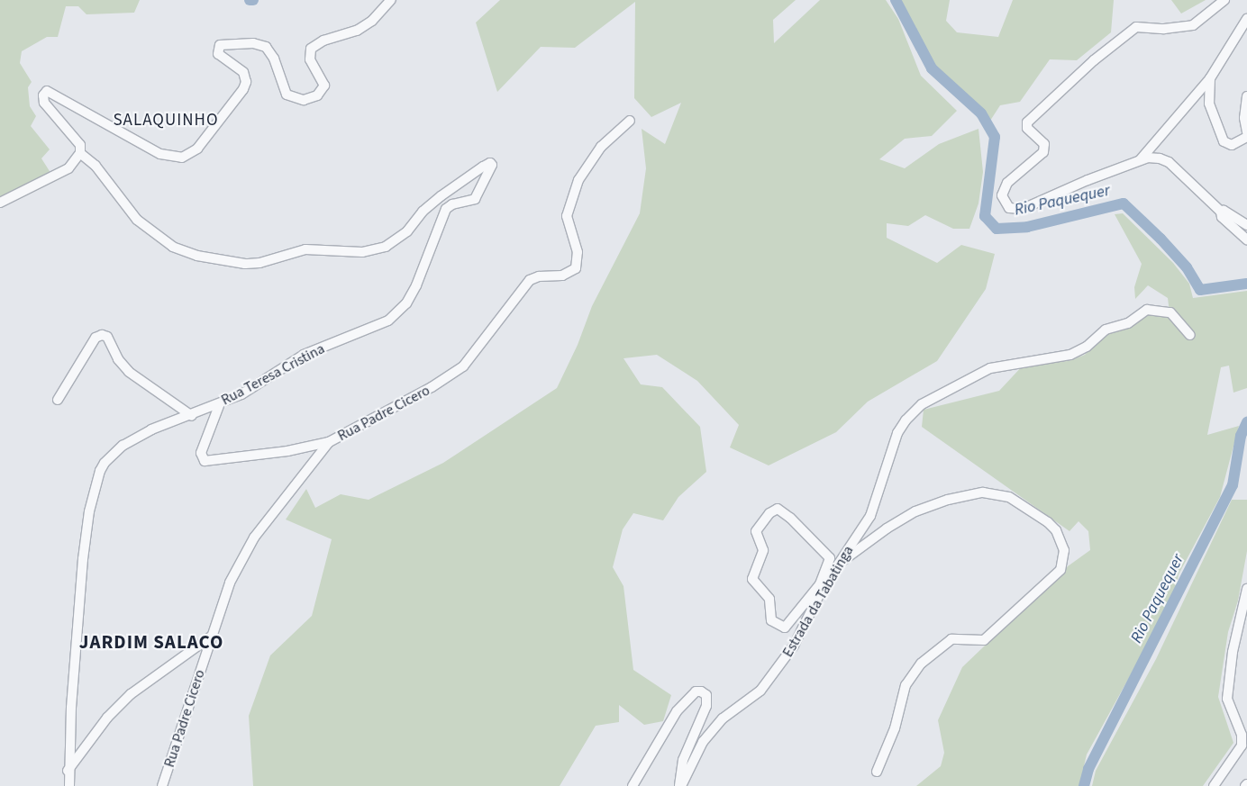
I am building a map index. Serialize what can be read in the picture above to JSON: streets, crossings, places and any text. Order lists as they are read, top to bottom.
{
  "streets": {
    "street": ["Rua Teresa Cristina", "Rua Padre Cicero", "Estrada da Tabatinga"]
  },
  "districts": ["SALAQUINHO", "JARDIM SALACO"],
  "water": ["Rio Paquequer"]
}
